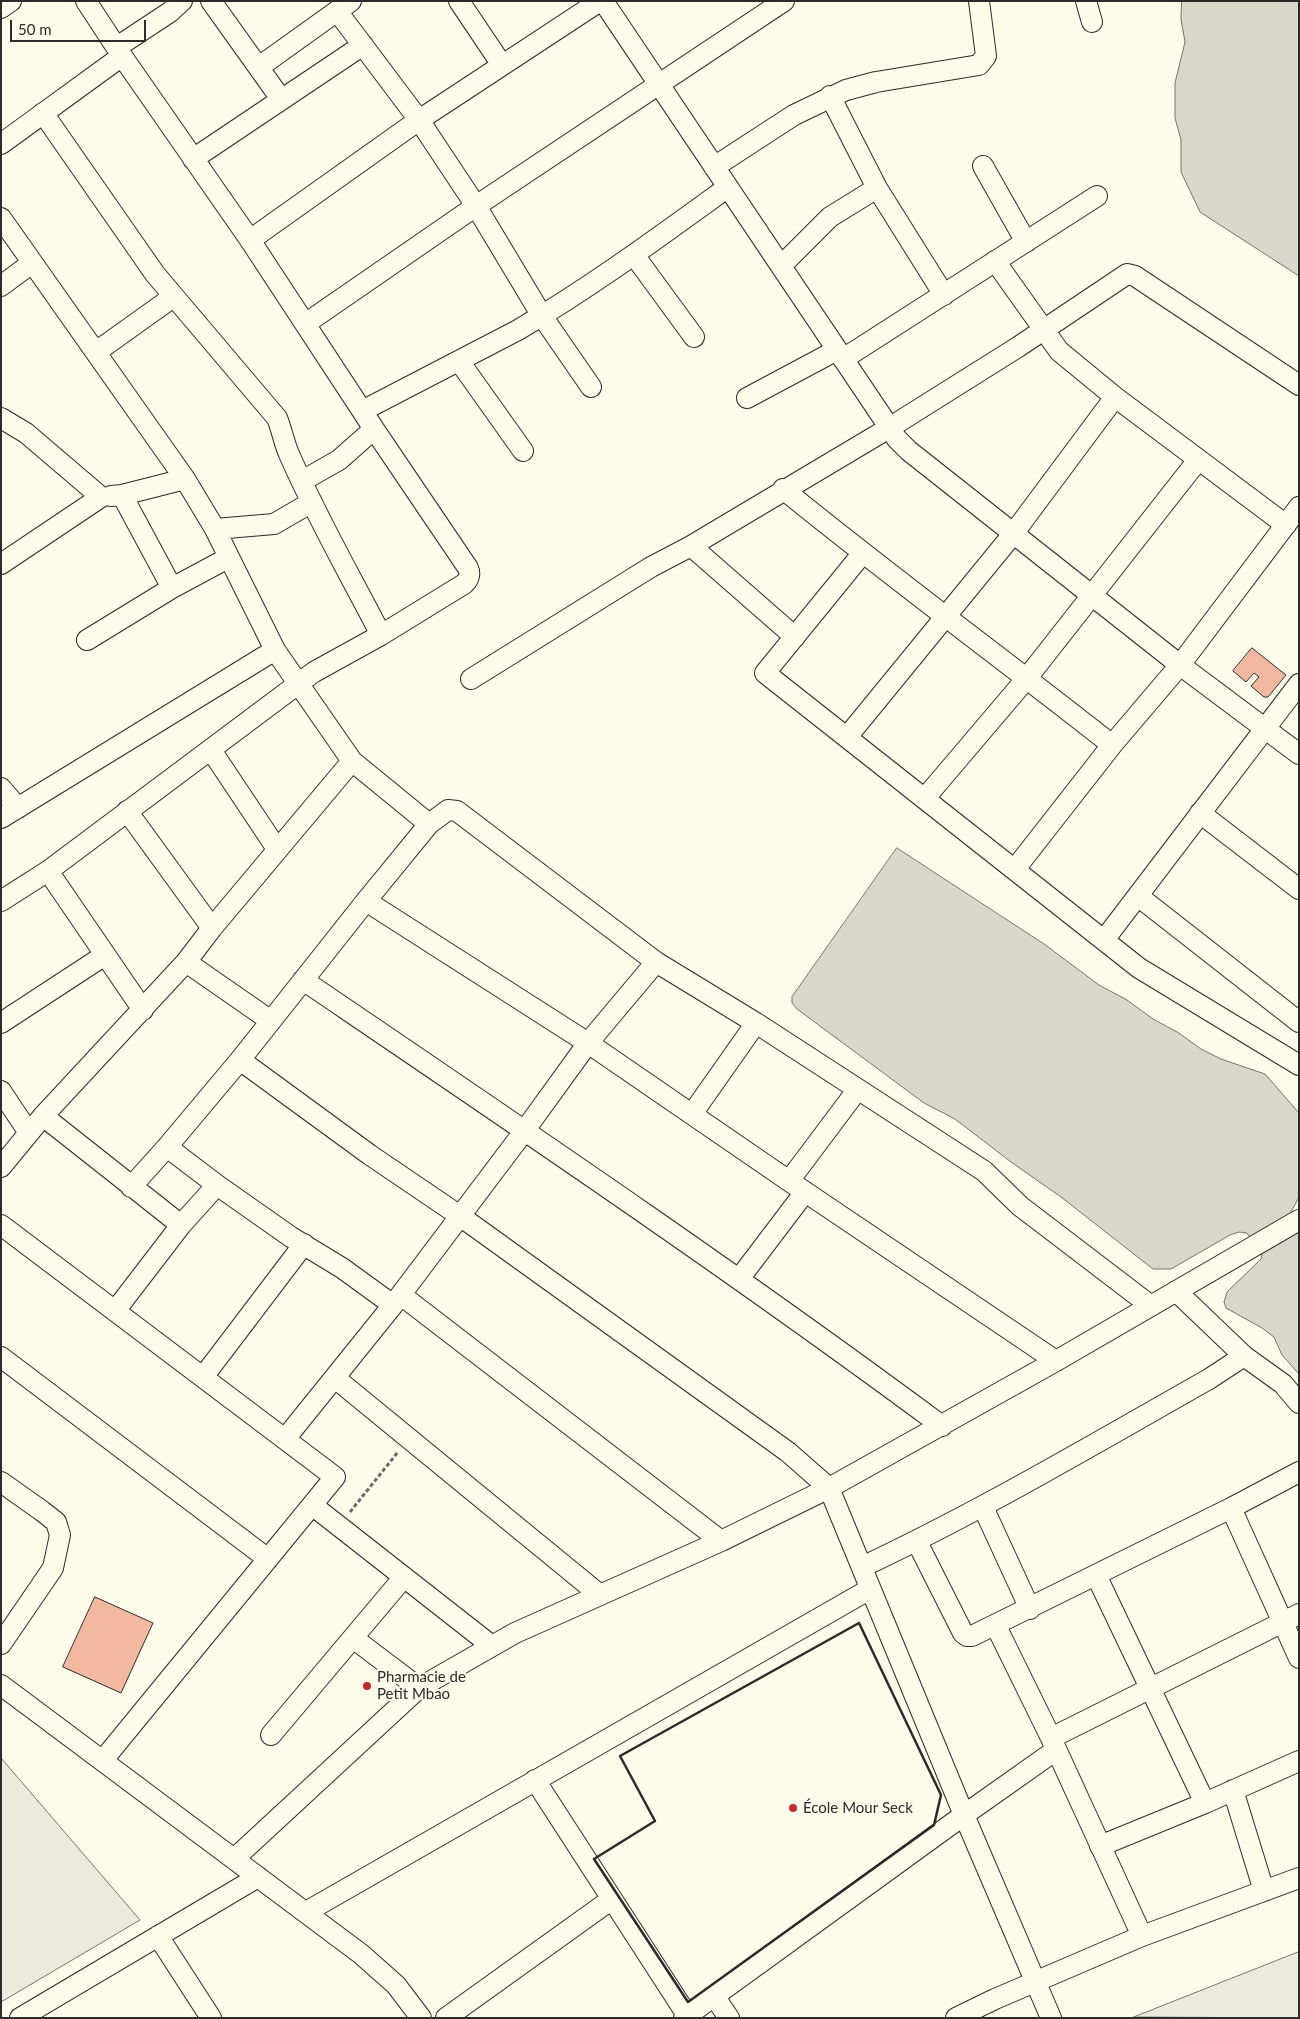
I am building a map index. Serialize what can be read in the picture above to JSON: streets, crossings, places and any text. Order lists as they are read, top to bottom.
{
  "places": ["Pharmacie de Petit Mbao", "École Mour Seck"],
  "scale_bar": "50 m"
}
